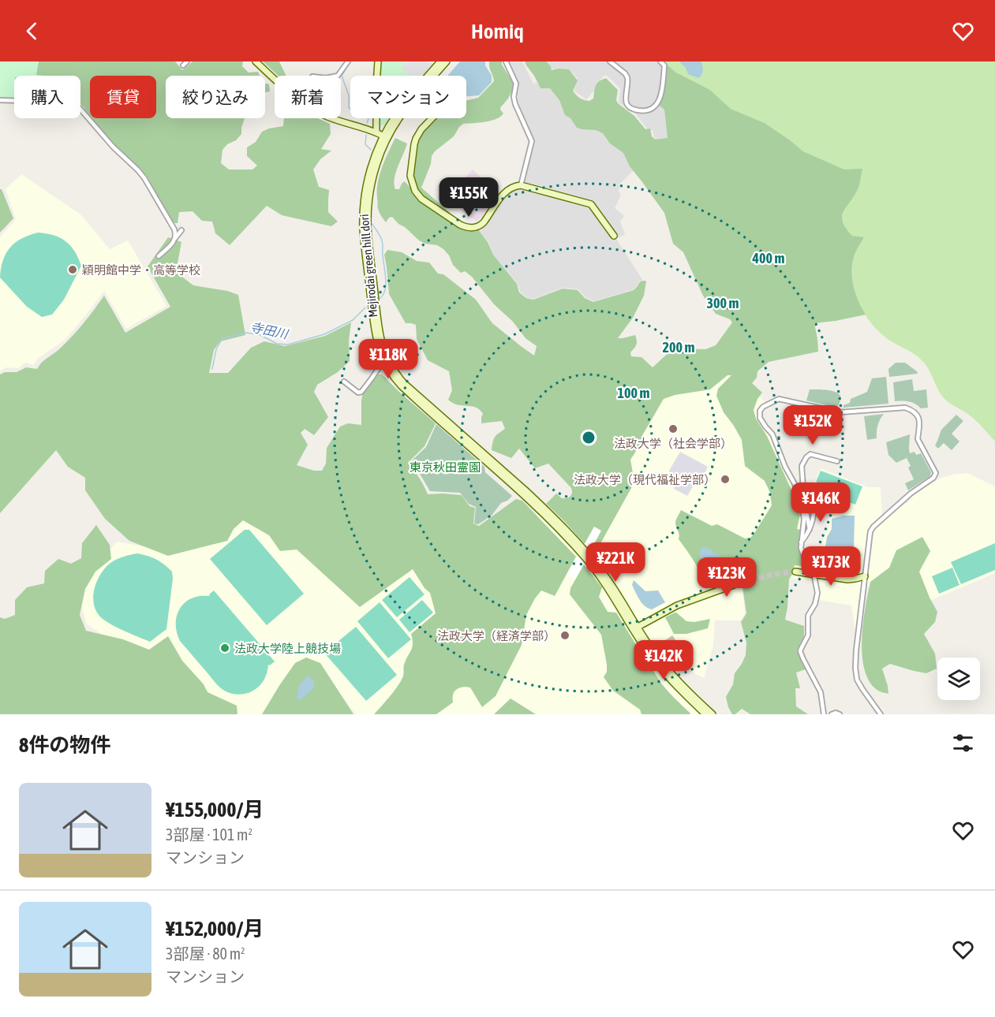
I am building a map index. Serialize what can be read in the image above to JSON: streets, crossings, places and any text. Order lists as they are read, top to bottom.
{
  "streets": {
    "street": ["Mejirodai green hill dori"]
  },
  "water": ["寺田川"],
  "parks": ["東京秋田霊園"],
  "places": [
    "穎明館中学・高等学校",
    "法政大学（社会学部）",
    "法政大学（現代福祉学部）",
    "法政大学（経済学部）",
    "法政大学陸上競技場"
  ],
  "page": {
    "header": "Homiq",
    "chip": [
      "購入",
      "賃貸",
      "絞り込み",
      "新着",
      "マンション"
    ],
    "price": [
      "¥155K",
      "¥118K",
      "¥152K",
      "¥146K",
      "¥221K",
      "¥173K",
      "¥123K",
      "¥142K"
    ],
    "heading": "8件の物件",
    "list": [
      {
        "name": "¥155,000/月",
        "note": "3部屋 · 101 m² · マンション"
      },
      {
        "name": "¥152,000/月",
        "note": "3部屋 · 80 m² · マンション"
      }
    ]
  },
  "rings": [
    "400 m",
    "300 m",
    "200 m",
    "100 m"
  ]
}
